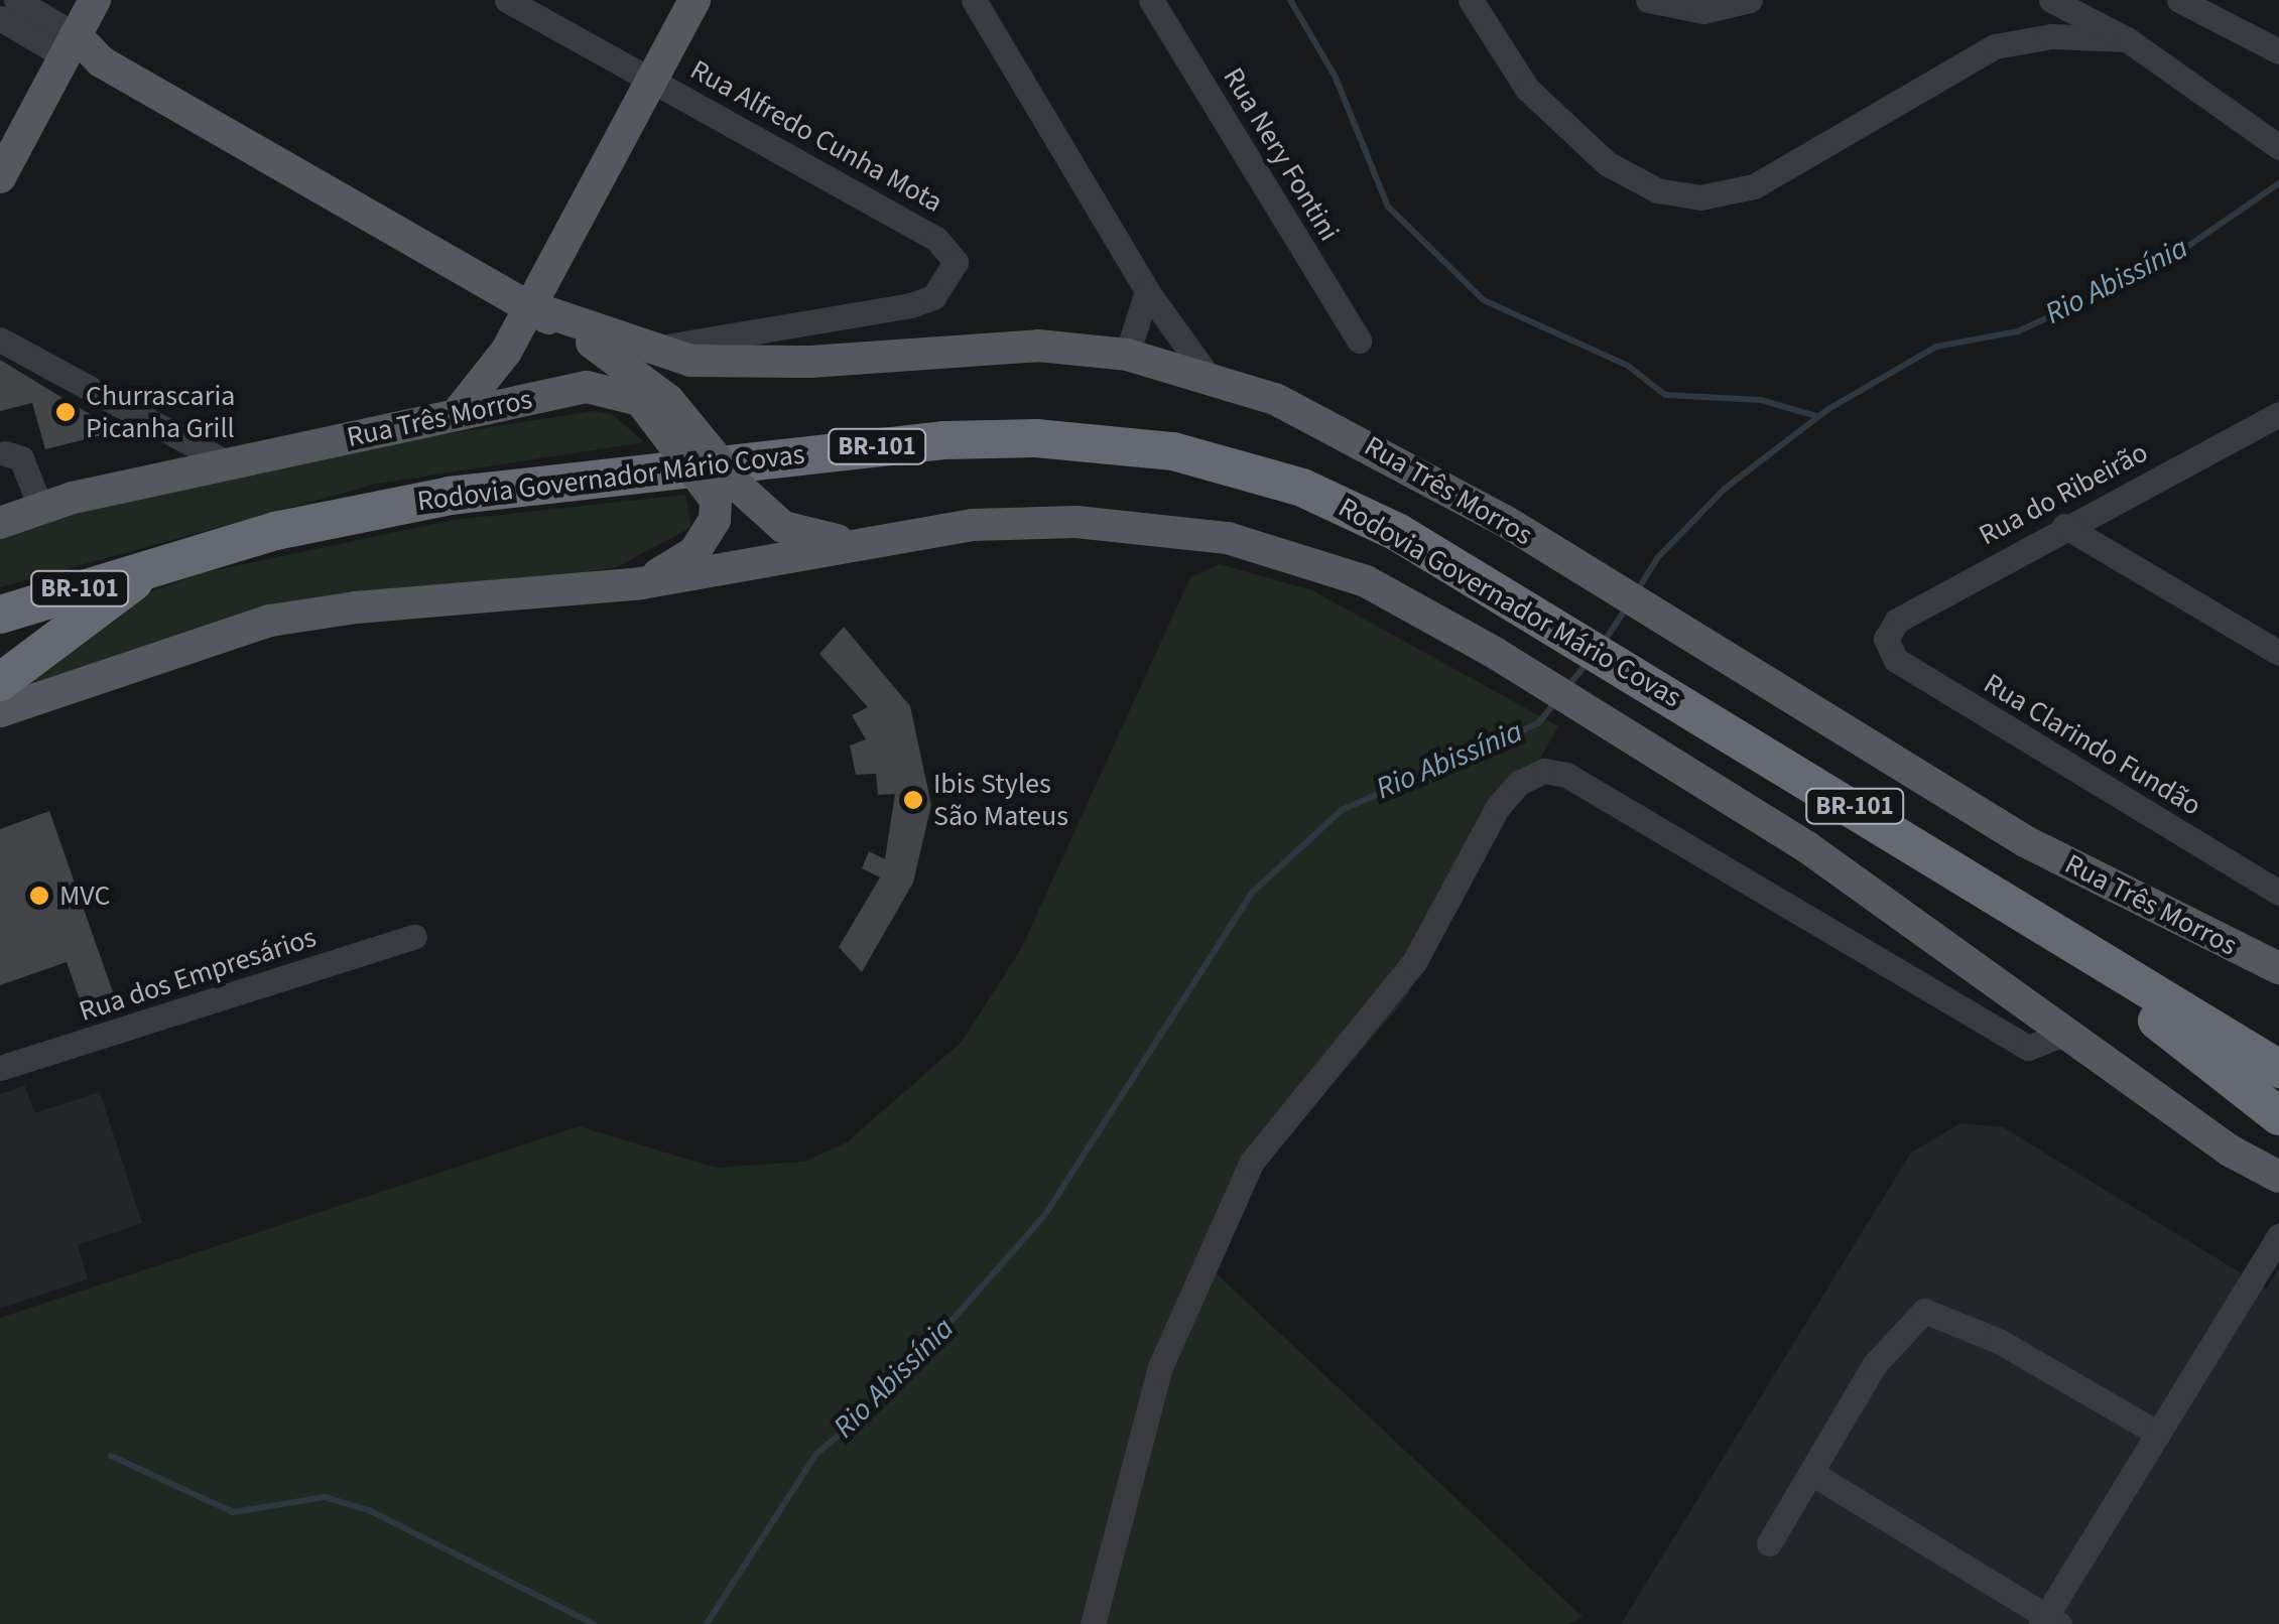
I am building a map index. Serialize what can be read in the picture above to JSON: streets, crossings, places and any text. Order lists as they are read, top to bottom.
{
  "streets": {
    "highway": ["BR-101", "Rodovia Governador Mário Covas"],
    "main road": ["Rua Três Morros"],
    "street": [
      "Rua Alfredo Cunha Mota",
      "Rua Nery Fontini",
      "Rua do Ribeirão",
      "Rua Clarindo Fundão",
      "Rua dos Empresários"
    ]
  },
  "crossings": [
    ["Rua Alfredo Cunha Mota", "Rua Três Morros"],
    ["Rua do Ribeirão", "Rua Clarindo Fundão"]
  ],
  "water": ["Rio Abissínia"],
  "places": ["Churrascaria Picanha Grill", "Ibis Styles São Mateus", "MVC"]
}
